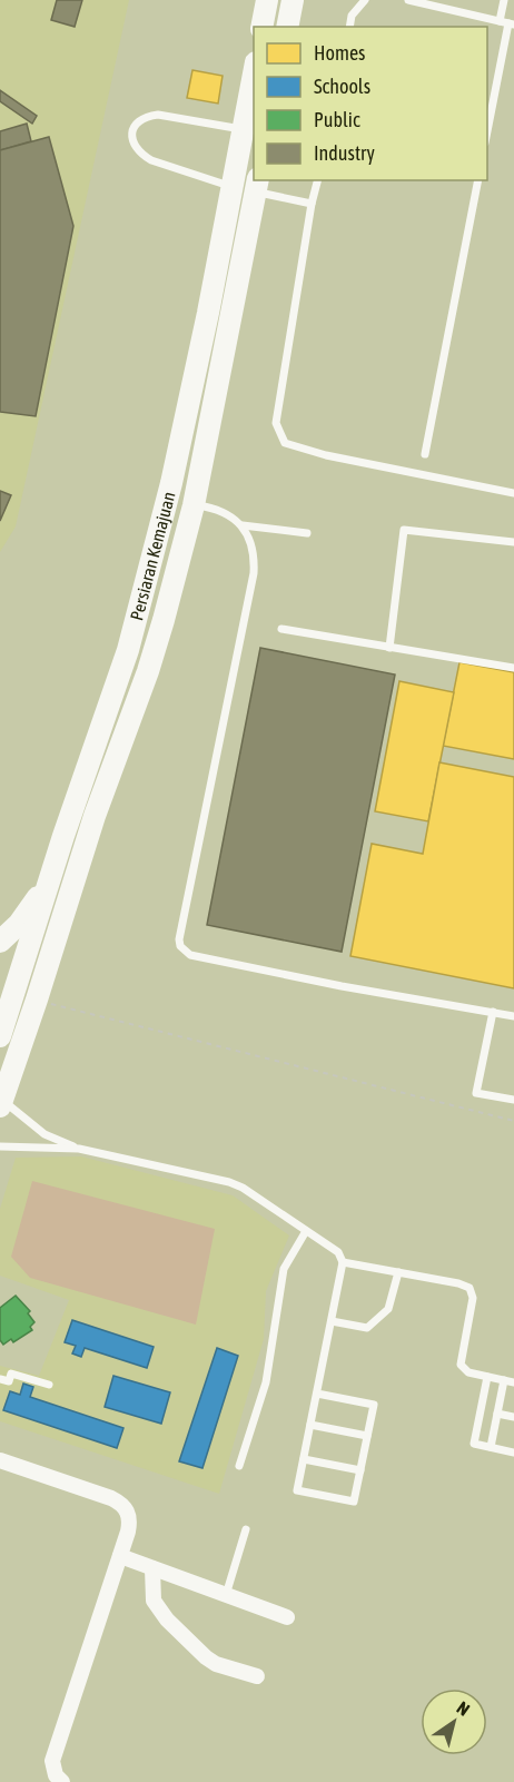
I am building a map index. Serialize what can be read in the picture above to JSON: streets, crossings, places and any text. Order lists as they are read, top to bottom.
{
  "streets": {
    "main road": ["Persiaran Kemajuan"]
  },
  "legend": [
    "Homes",
    "Schools",
    "Public",
    "Industry"
  ],
  "north": "top right"
}
